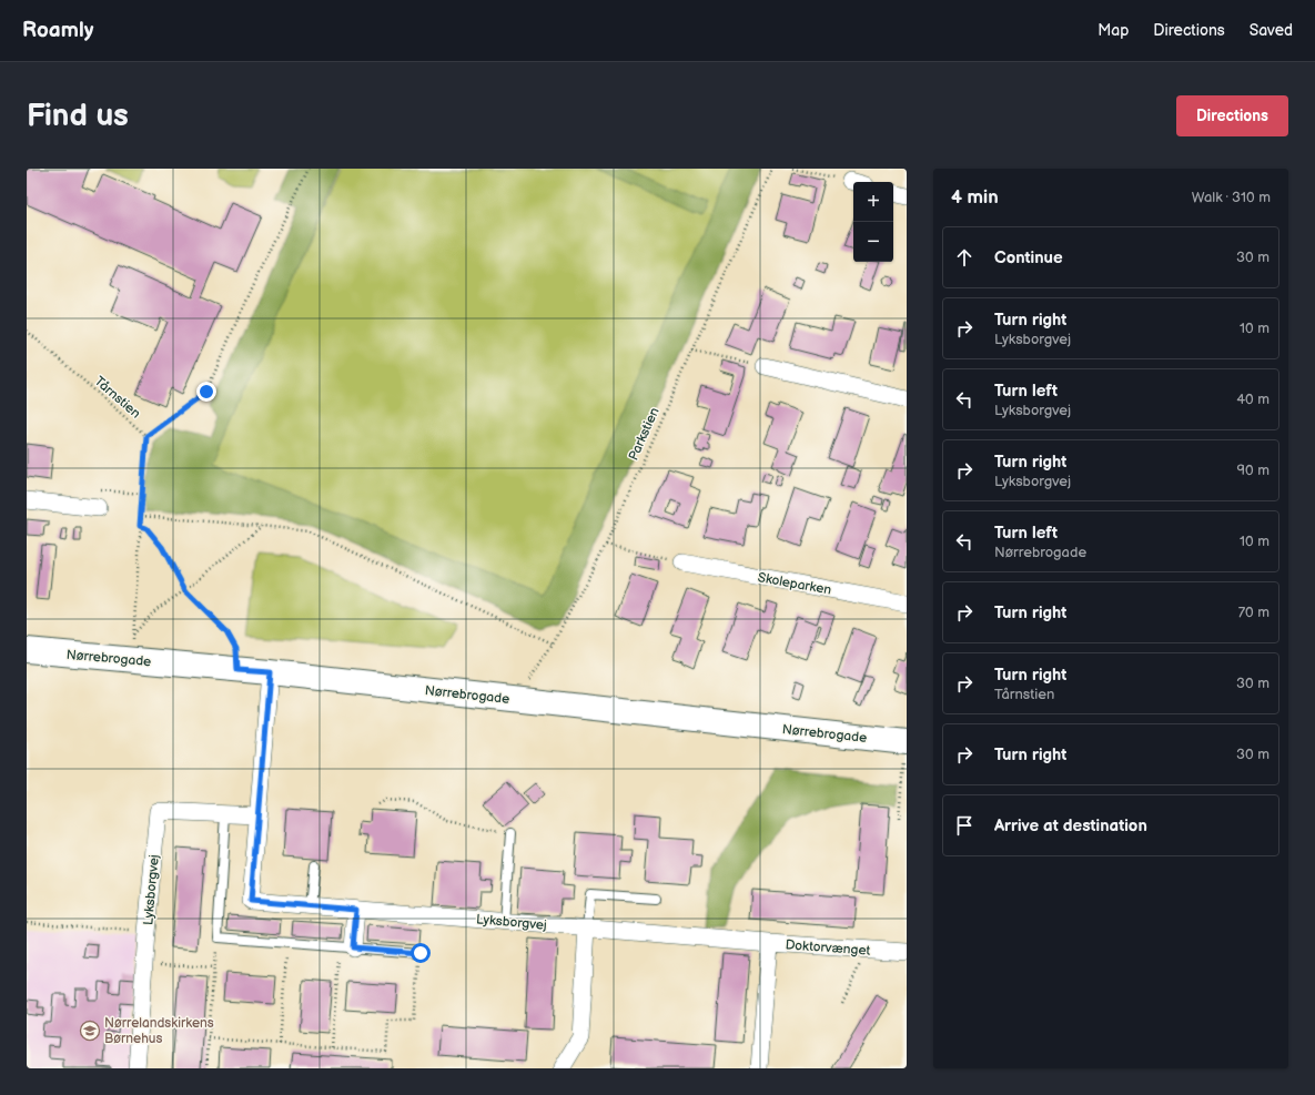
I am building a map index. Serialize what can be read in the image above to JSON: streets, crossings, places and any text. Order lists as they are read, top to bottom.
{
  "streets": {
    "street": [
      "Skoleparken",
      "Nørrebrogade",
      "Lyksborgvej",
      "Doktorvænget"
    ],
    "path": ["Tårnstien", "Parkstien"]
  },
  "crossings": [
    ["Tårnstien", "Nørrebrogade"],
    ["Parkstien", "Nørrebrogade"],
    ["Nørrebrogade", "Lyksborgvej"],
    ["Lyksborgvej", "Doktorvænget"]
  ],
  "places": {
    "school or university": ["Nørrelandskirkens Børnehus"]
  },
  "page": {
    "header": "Roamly",
    "nav": ["Map", "Directions", "Saved"],
    "buttons": "Directions",
    "title": "Find us",
    "heading": ["4 min", "Walk · 310 m"],
    "map_buttons": ["+", "−"],
    "list": [
      ["Continue", "30 m"],
      ["Turn right", "Lyksborgvej", "10 m"],
      ["Turn left", "Lyksborgvej", "40 m"],
      ["Turn right", "Lyksborgvej", "90 m"],
      ["Turn left", "Nørrebrogade", "10 m"],
      ["Turn right", "70 m"],
      ["Turn right", "Tårnstien", "30 m"],
      ["Turn right", "30 m"],
      "Arrive at destination"
    ]
  }
}
